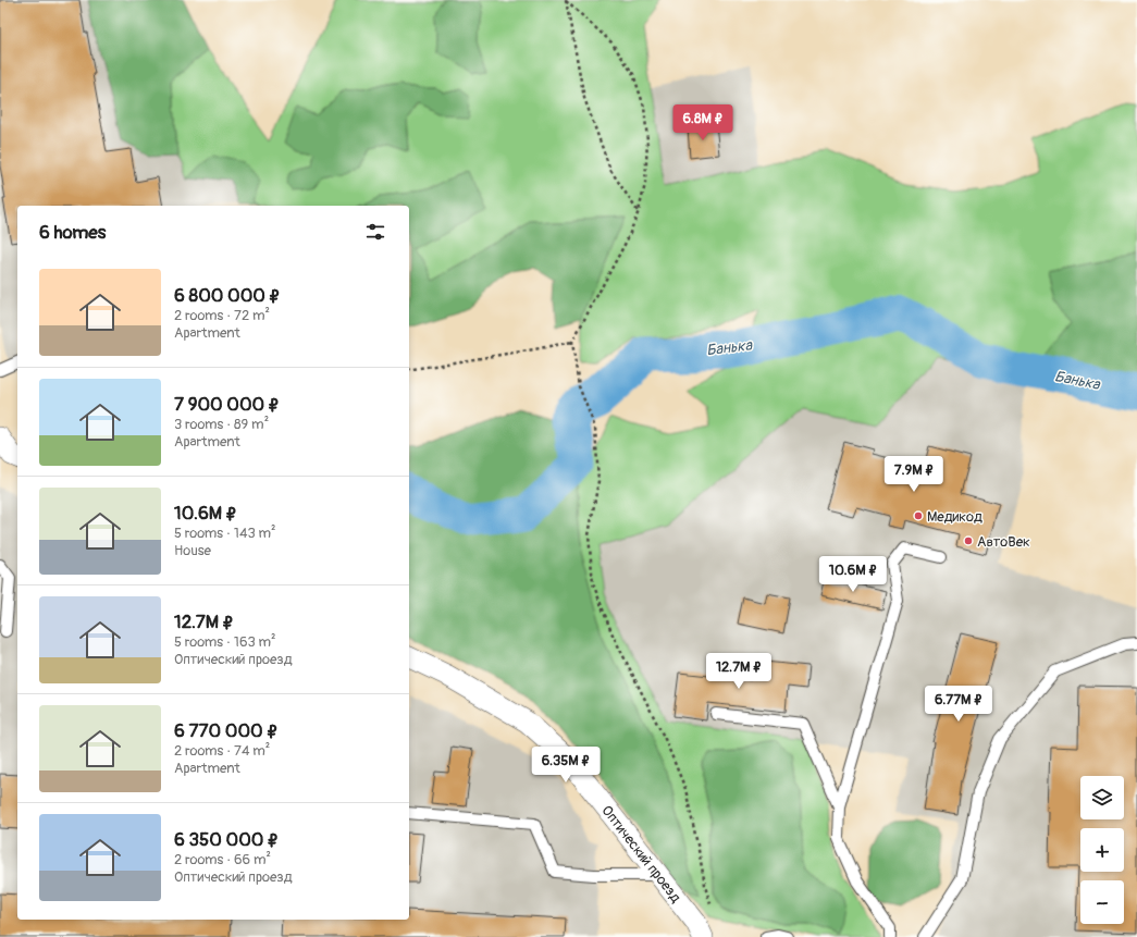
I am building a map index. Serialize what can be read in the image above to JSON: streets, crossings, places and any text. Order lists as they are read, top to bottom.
{
  "streets": {
    "street": ["Оптический проезд"]
  },
  "water": ["Банька"],
  "places": ["Медикод", "АвтоВек"],
  "page": {
    "price": [
      "6.8M ₽",
      "7.9M ₽",
      "10.6M ₽",
      "12.7M ₽",
      "6.77M ₽",
      "6.35M ₽"
    ],
    "heading": "6 homes",
    "list": [
      {
        "name": "6 800 000 ₽",
        "note": "2 rooms · 72 m² · Apartment"
      },
      {
        "name": "7 900 000 ₽",
        "note": "3 rooms · 89 m² · Apartment"
      },
      {
        "name": "10.6M ₽",
        "note": "5 rooms · 143 m² · House"
      },
      {
        "name": "12.7M ₽",
        "note": "5 rooms · 163 m² · Оптический проезд"
      },
      {
        "name": "6 770 000 ₽",
        "note": "2 rooms · 74 m² · Apartment"
      },
      {
        "name": "6 350 000 ₽",
        "note": "2 rooms · 66 m² · Оптический проезд"
      }
    ],
    "map_buttons": ["+", "−"]
  }
}
